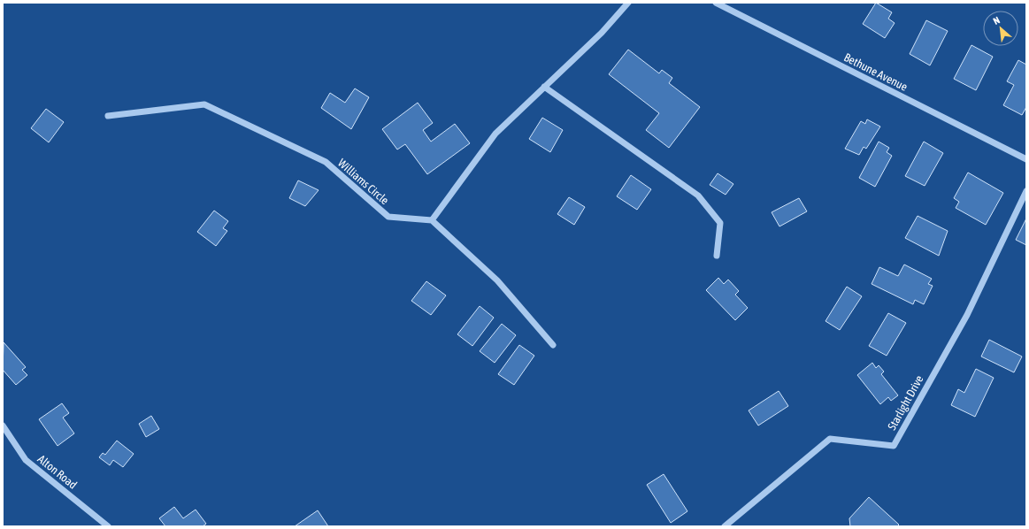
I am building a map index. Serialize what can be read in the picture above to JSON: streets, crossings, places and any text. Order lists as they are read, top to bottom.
{
  "streets": {
    "street": [
      "Bethune Avenue",
      "Williams Circle",
      "Starlight Drive",
      "Alton Road"
    ]
  },
  "north": "top left"
}
